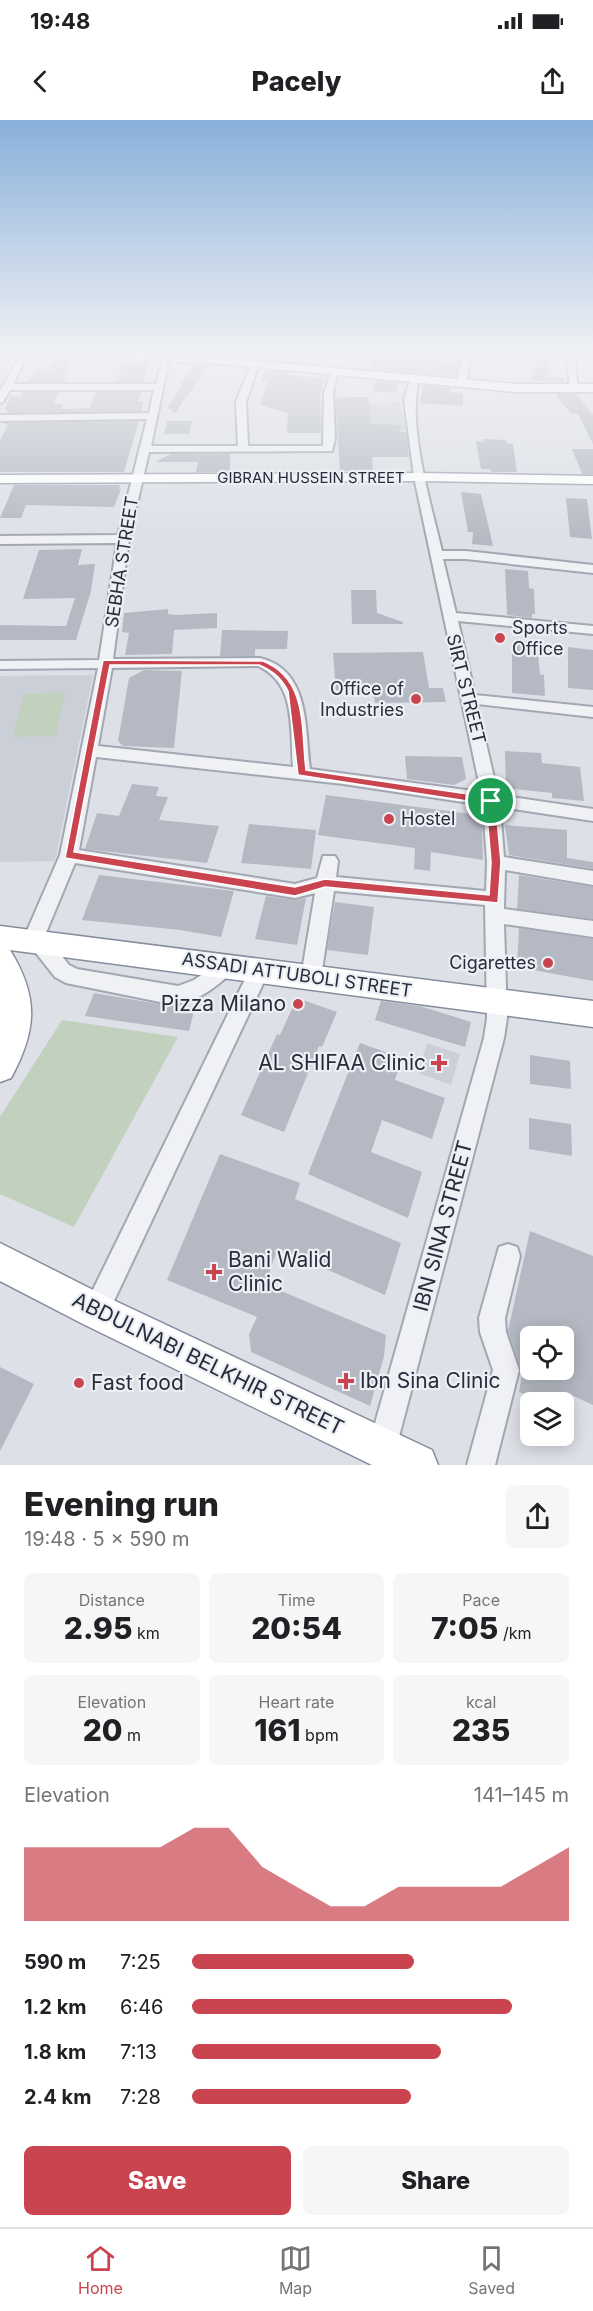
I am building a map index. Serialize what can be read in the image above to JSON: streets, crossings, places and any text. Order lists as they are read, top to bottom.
{
  "streets": {
    "highway": ["ASSADI ATTUBOLI STREET", "ABDULNABI BELKHIR STREET"],
    "main road": ["GIBRAN HUSSEIN STREET"],
    "street": ["SEBHA STREET", "SIRT STREET", "IBN SINA STREET"]
  },
  "crossings": [
    ["GIBRAN HUSSEIN STREET", "SEBHA STREET"],
    ["GIBRAN HUSSEIN STREET", "SIRT STREET"],
    ["SEBHA STREET", "ASSADI ATTUBOLI STREET"],
    ["SIRT STREET", "ASSADI ATTUBOLI STREET"],
    ["SIRT STREET", "IBN SINA STREET"],
    ["ASSADI ATTUBOLI STREET", "IBN SINA STREET"],
    ["IBN SINA STREET", "ABDULNABI BELKHIR STREET"]
  ],
  "places": {
    "other": [
      "Sports Office",
      "Office of Industries",
      "Hostel",
      "Cigarettes",
      "Pizza Milano",
      "Fast food"
    ],
    "health": ["AL SHIFAA Clinic", "Bani Walid Clinic", "Ibn Sina Clinic"]
  },
  "page": {
    "status": "19:48",
    "header": "Pacely",
    "heading": ["Evening run", "19:48 · 5 × 590 m"],
    "stats": [
      ["Distance", "2.95 km"],
      ["Time", "20:54"],
      ["Pace", "7:05 /km"],
      ["Elevation", "20 m"],
      ["Heart rate", "161 bpm"],
      ["kcal", "235"]
    ],
    "chart": ["Elevation", "141–145 m"],
    "list": [
      {
        "name": "590 m",
        "note": "7:25"
      },
      {
        "name": "1.2 km",
        "note": "6:46"
      },
      {
        "name": "1.8 km",
        "note": "7:13"
      },
      {
        "name": "2.4 km",
        "note": "7:28"
      }
    ],
    "buttons": ["Save", "Share"],
    "tabs": ["Home", "Map", "Saved"]
  }
}
